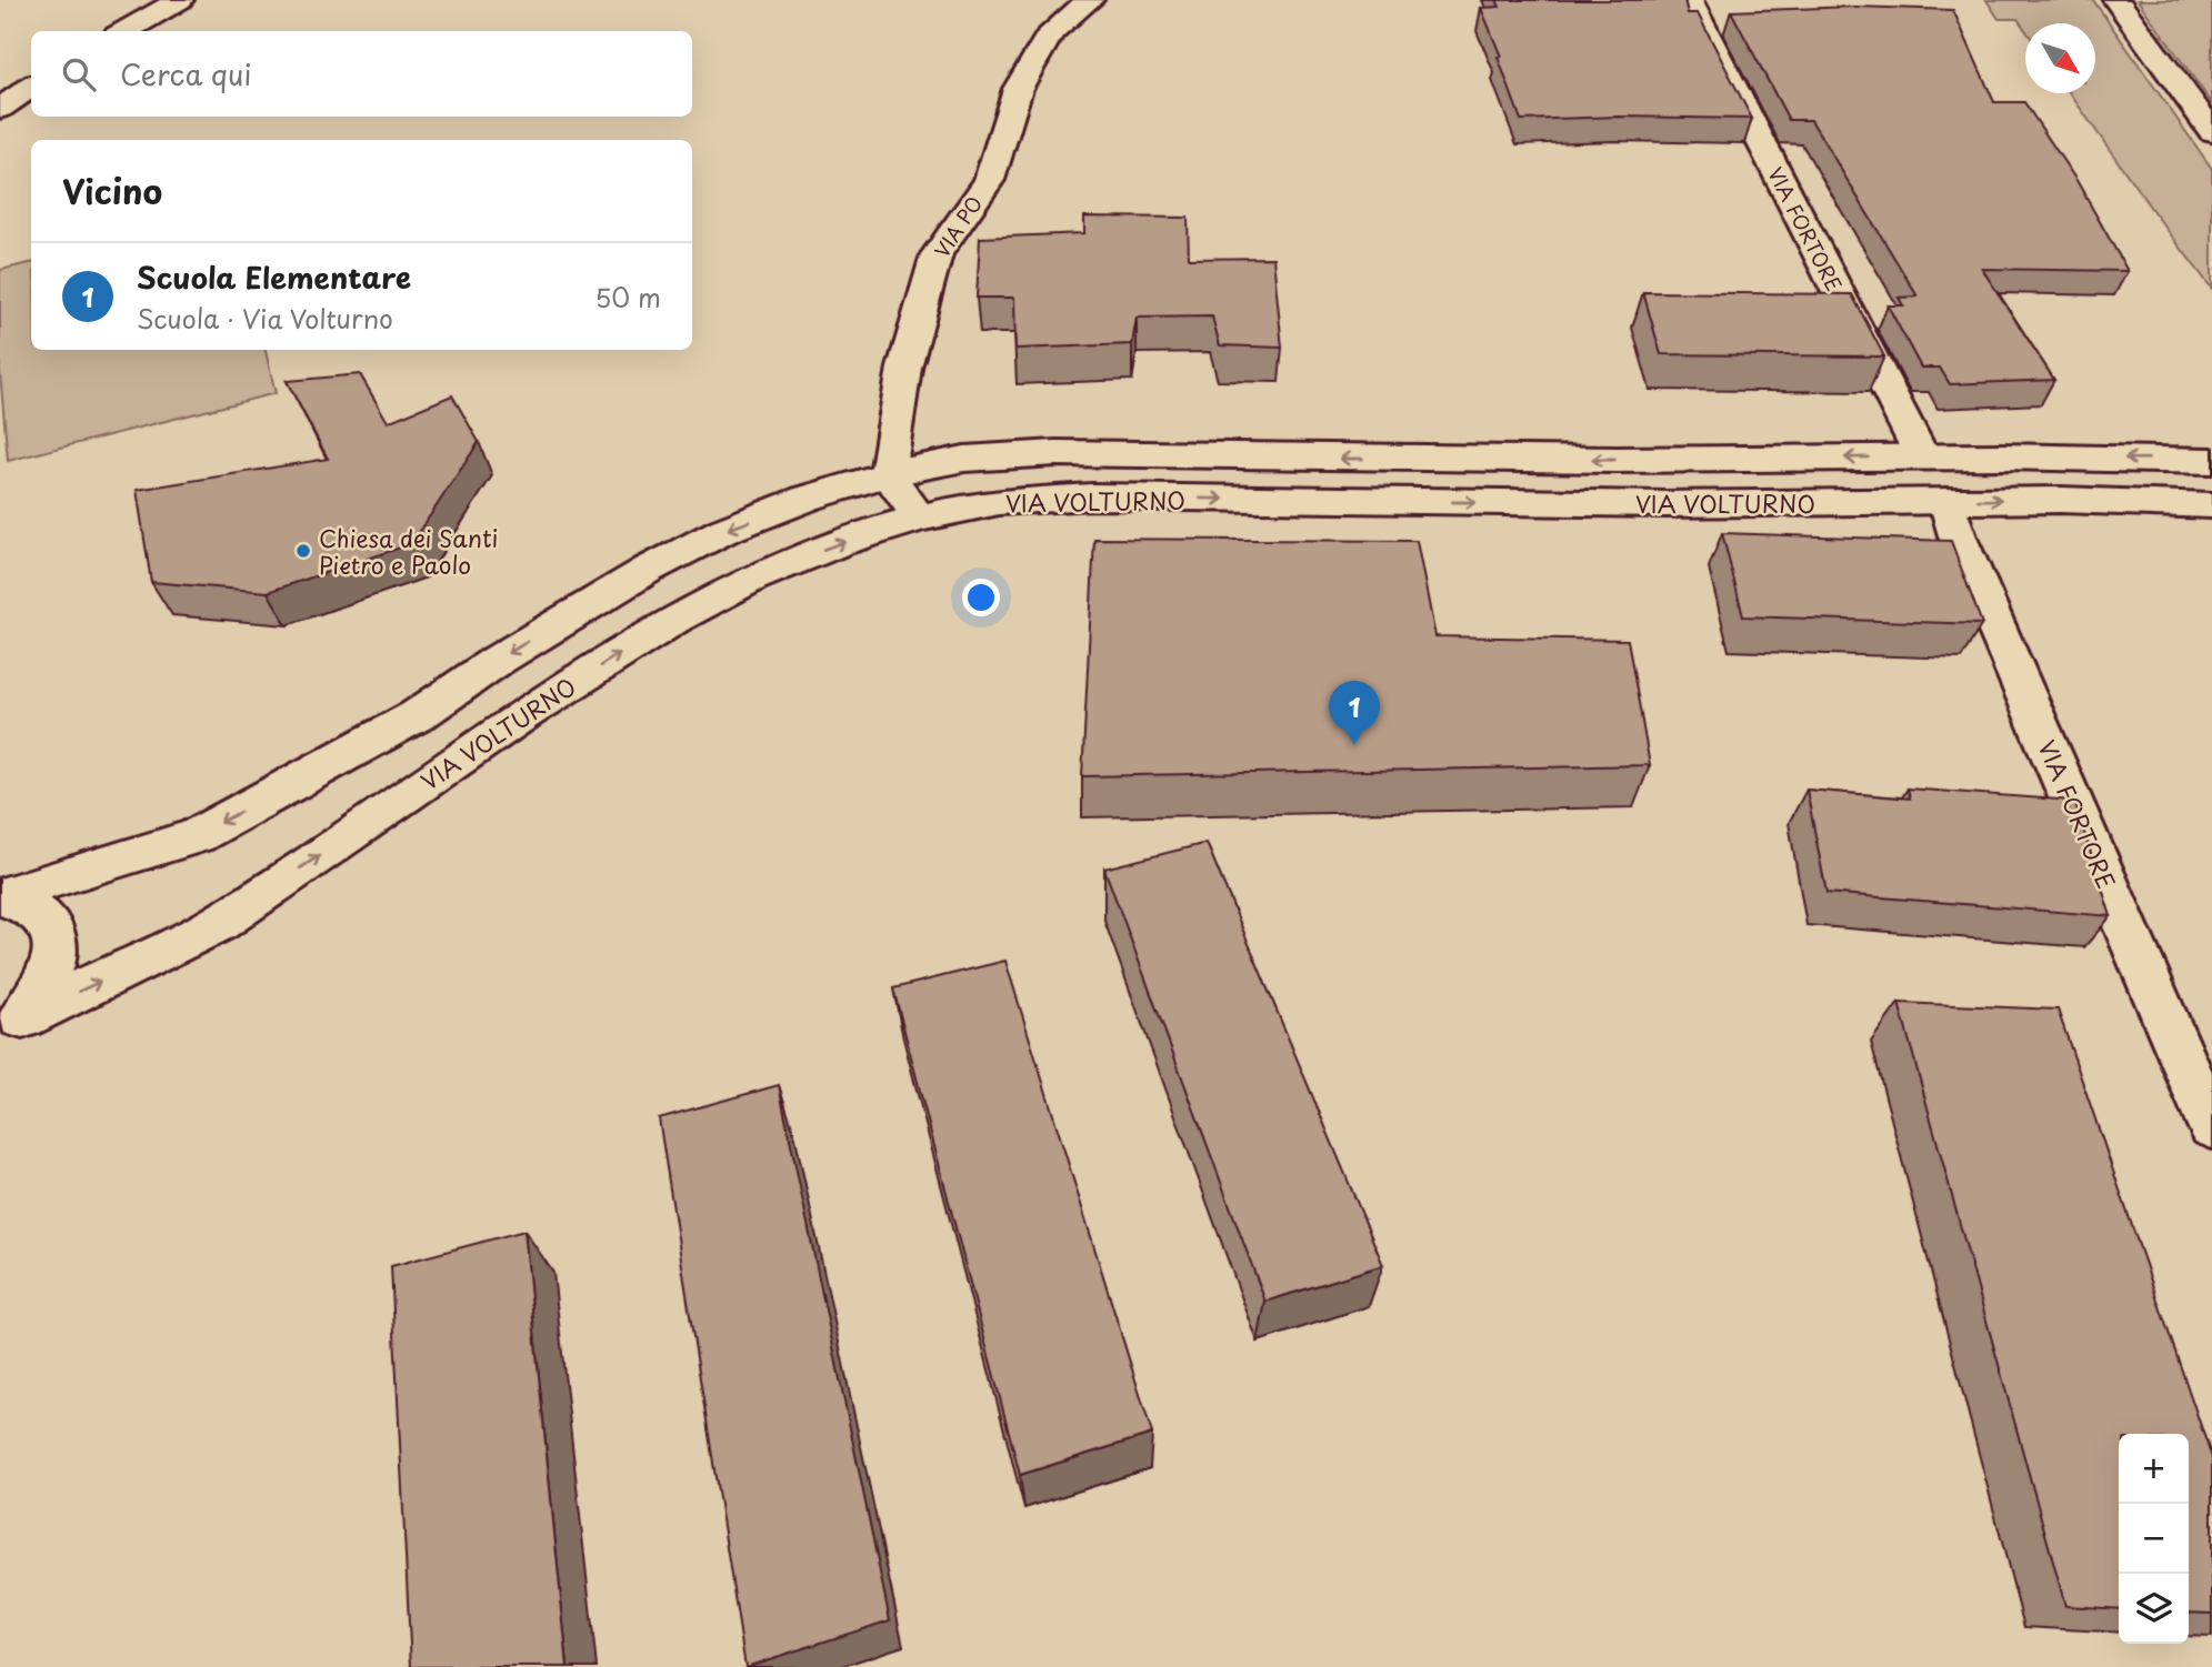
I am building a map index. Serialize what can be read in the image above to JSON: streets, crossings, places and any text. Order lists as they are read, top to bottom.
{
  "streets": {
    "street": ["VIA PO", "VIA FORTORE", "VIA VOLTURNO"]
  },
  "crossings": [
    ["VIA PO", "VIA VOLTURNO"],
    ["VIA FORTORE", "VIA VOLTURNO"]
  ],
  "places": ["Chiesa dei Santi Pietro e Paolo"],
  "north": "bottom right",
  "page": {
    "search": "Cerca qui",
    "heading": "Vicino",
    "list": [
      {
        "mark": "1",
        "name": "Scuola Elementare",
        "note": "Scuola · Via Volturno",
        "value": "50 m"
      }
    ],
    "pins": "1",
    "map_buttons": ["+", "−"]
  }
}
